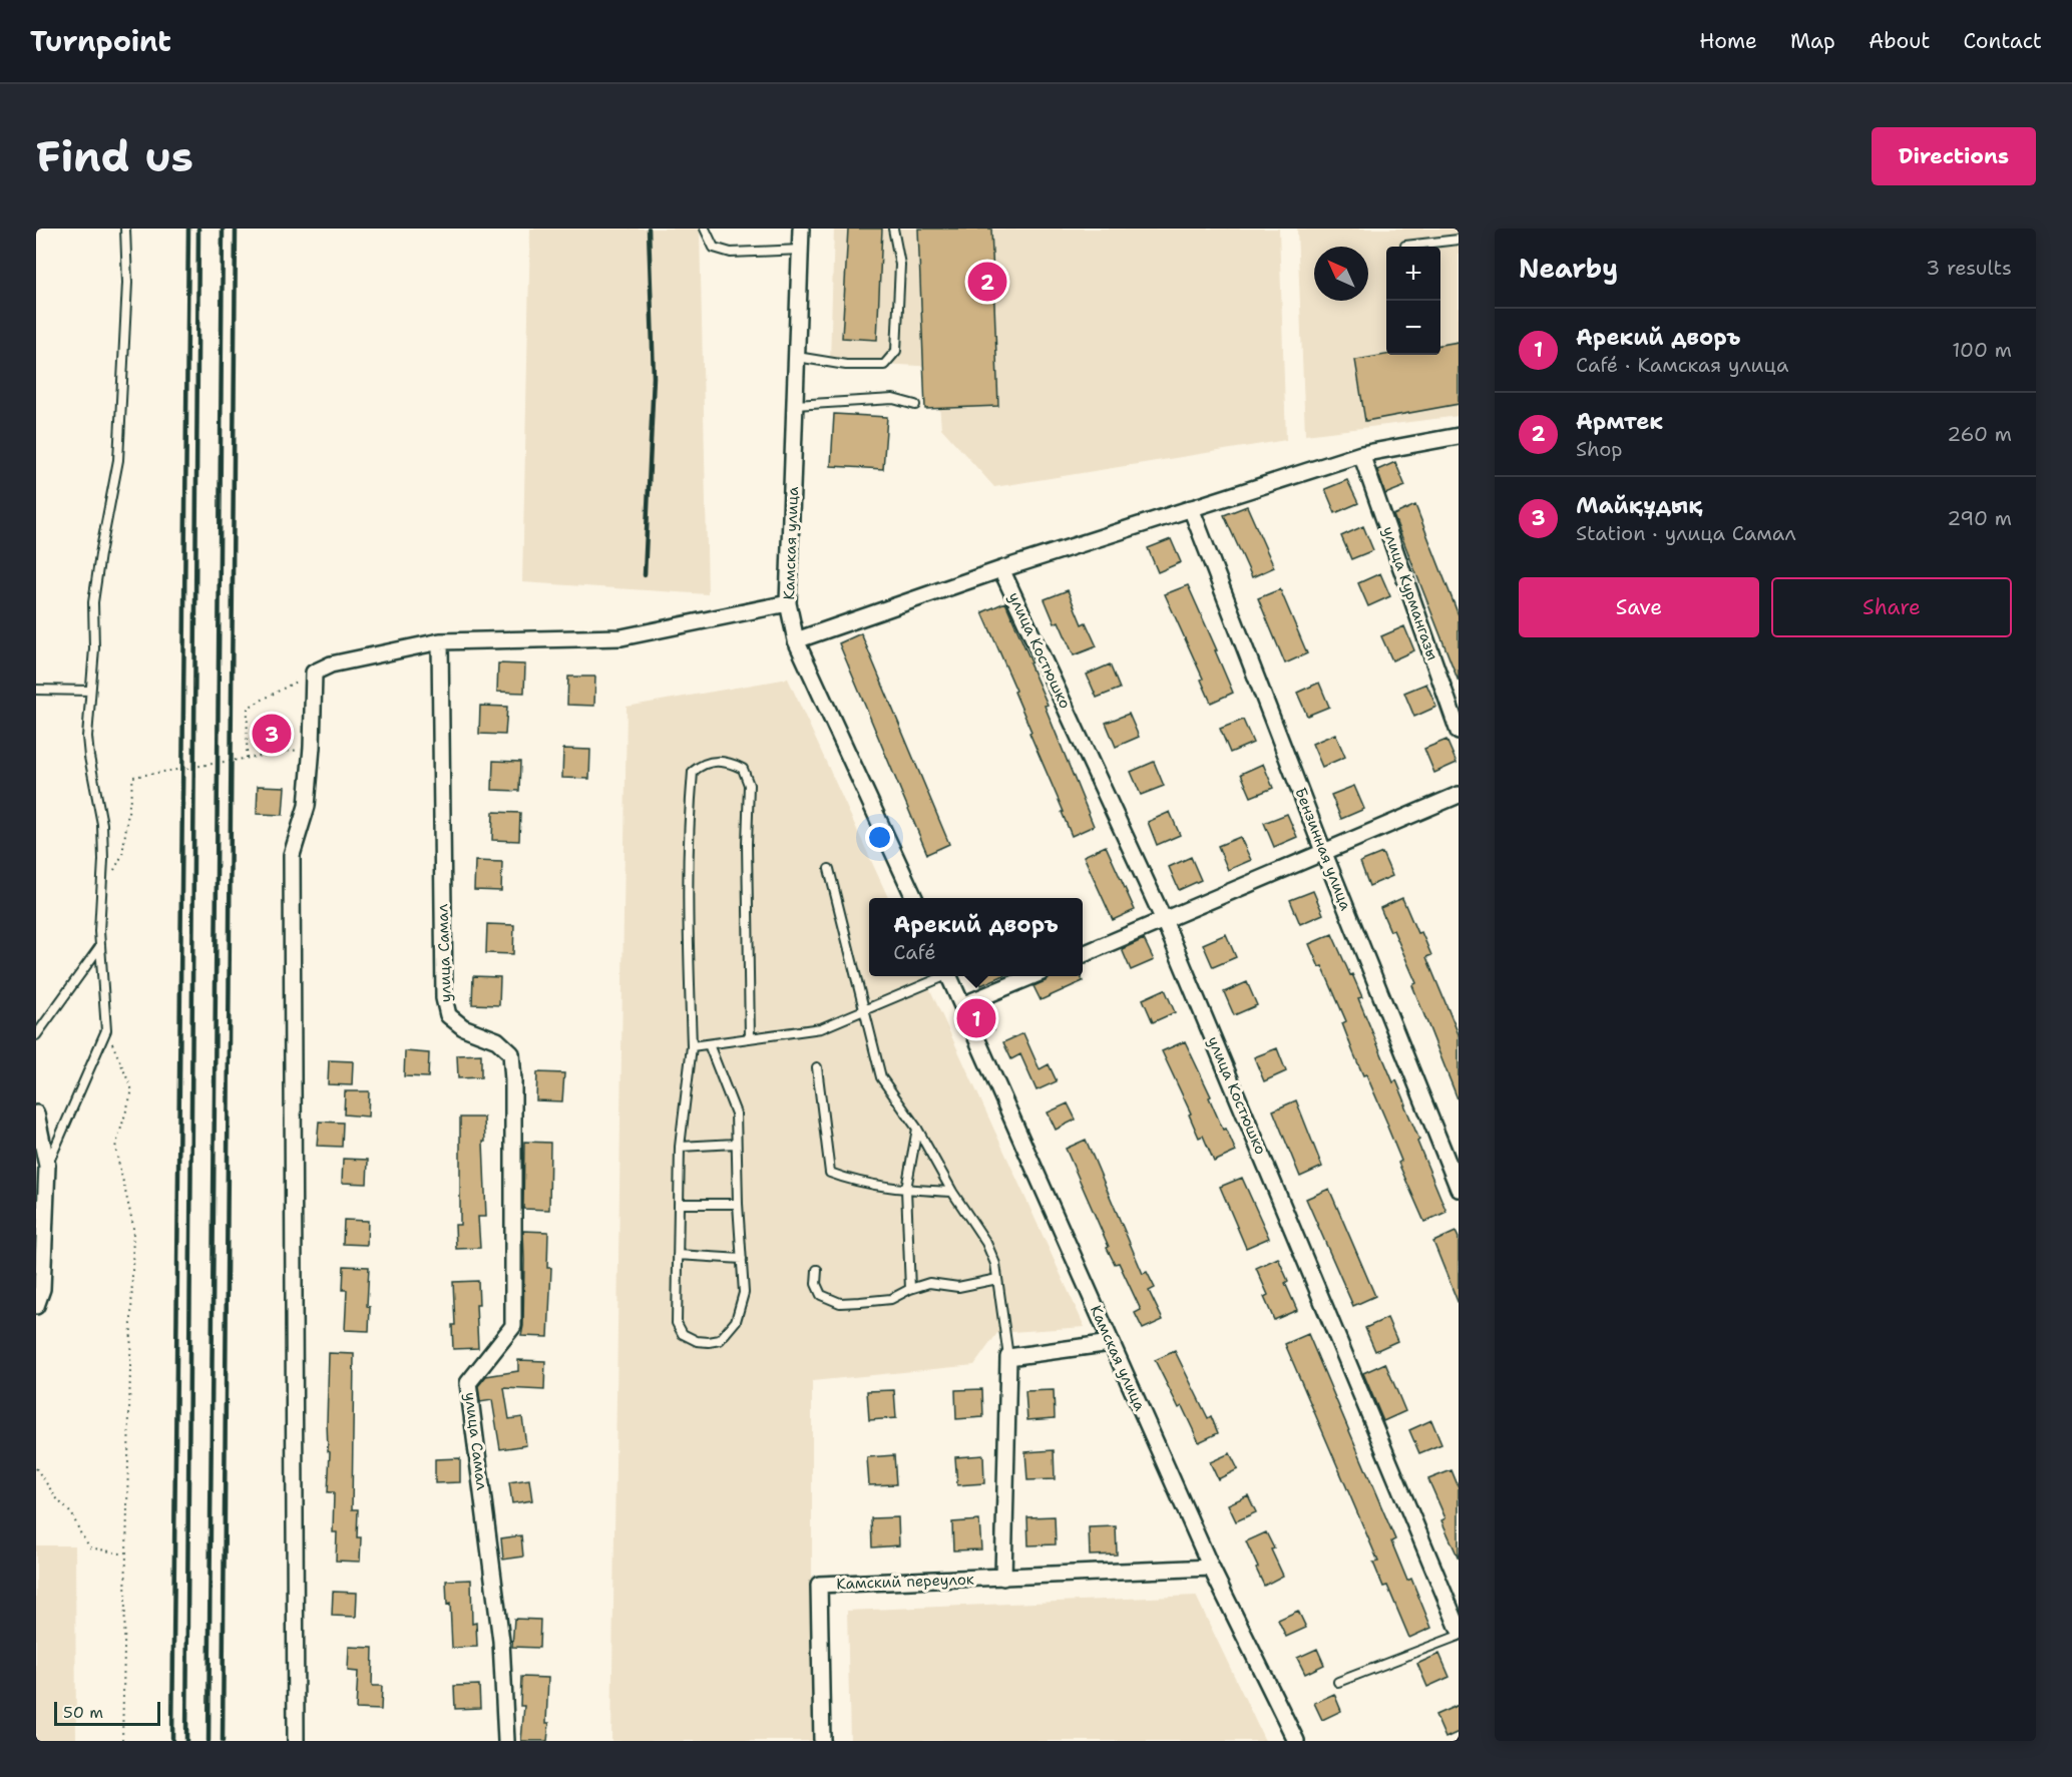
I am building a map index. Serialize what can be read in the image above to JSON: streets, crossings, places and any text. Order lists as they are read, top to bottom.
{
  "streets": {
    "street": [
      "Камская улица",
      "улица Курмангазы",
      "улица Костюшко",
      "Бензинная улица",
      "улица Самал",
      "Камский переулок"
    ]
  },
  "crossings": [
    ["Камская улица", "Камский переулок"]
  ],
  "scale_bar": "50 m",
  "north": "top left",
  "page": {
    "header": "Turnpoint",
    "nav": [
      "Home",
      "Map",
      "About",
      "Contact"
    ],
    "buttons": [
      "Directions",
      ["Save", "Share"]
    ],
    "title": "Find us",
    "heading": ["Nearby", "3 results"],
    "map_buttons": ["+", "−"],
    "pins": ["2", "3", "1"],
    "list": [
      {
        "mark": "1",
        "name": "Арекий дворъ",
        "note": "Café · Камская улица",
        "value": "100 m"
      },
      {
        "mark": "2",
        "name": "Армтек",
        "note": "Shop",
        "value": "260 m"
      },
      {
        "mark": "3",
        "name": "Майқұдық",
        "note": "Station · улица Самал",
        "value": "290 m"
      }
    ],
    "popup": ["Арекий дворъ", "Café"],
    "scale": "50 m"
  }
}
